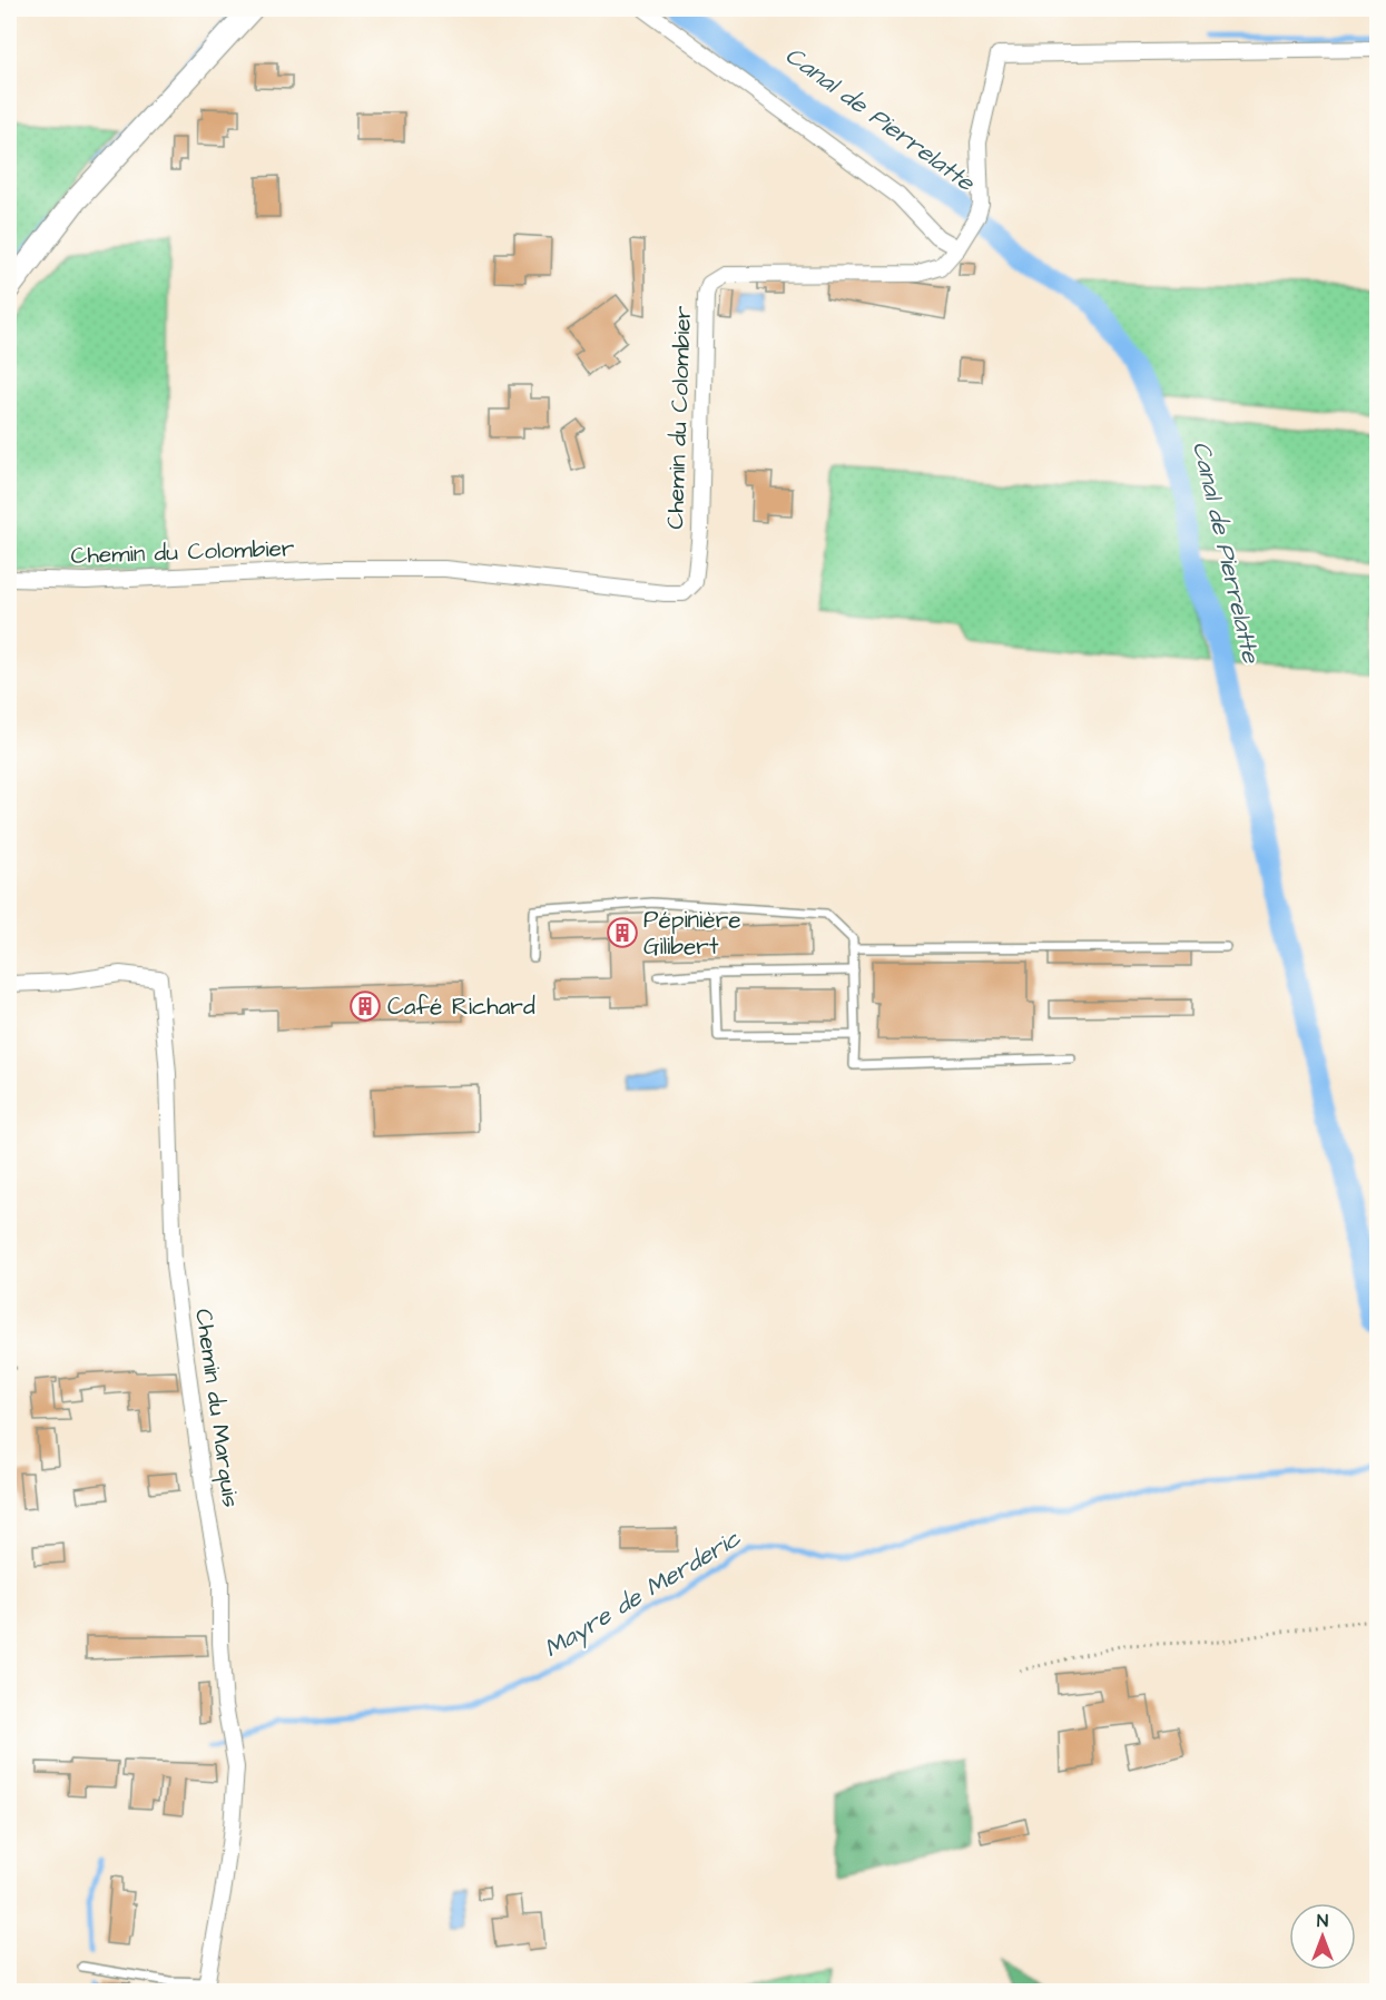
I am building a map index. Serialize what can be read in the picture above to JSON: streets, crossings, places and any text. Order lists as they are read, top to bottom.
{
  "streets": {
    "street": ["Chemin du Colombier", "Chemin du Marquis"]
  },
  "water": ["Canal de Pierrelatte", "Mayre de Merderic"],
  "places": {
    "building": ["Pépinière Gilibert", "Café Richard"]
  },
  "north": "top"
}
